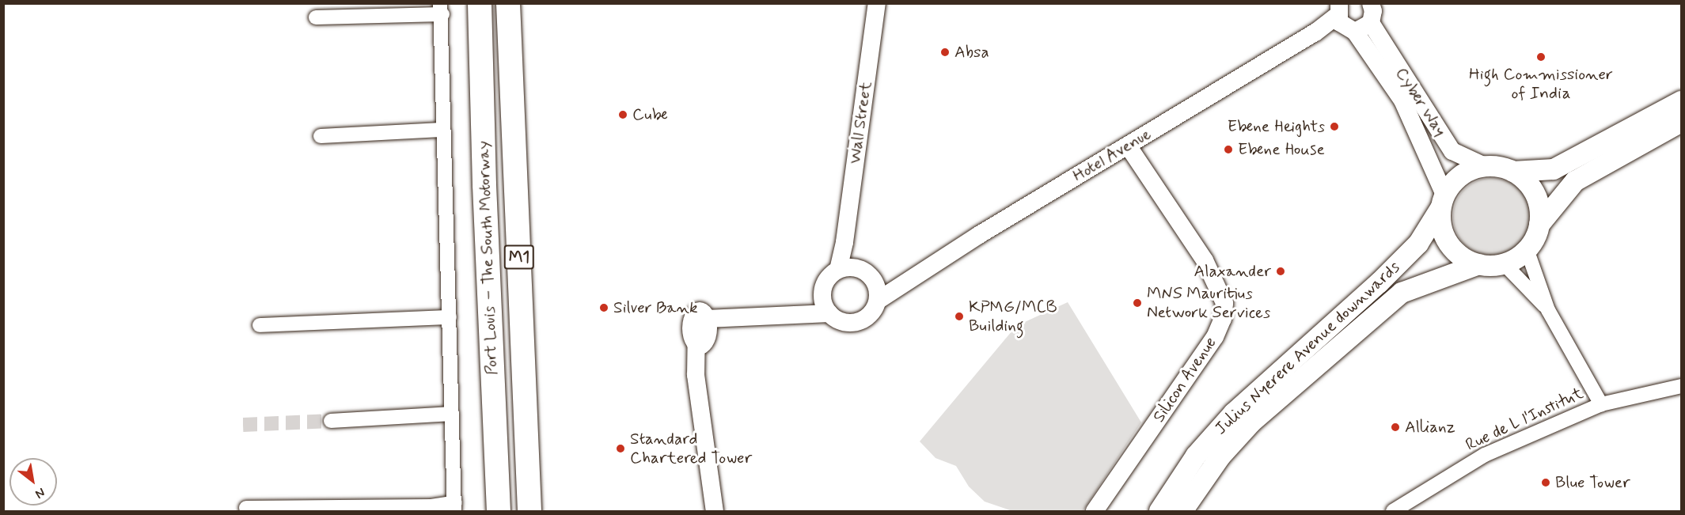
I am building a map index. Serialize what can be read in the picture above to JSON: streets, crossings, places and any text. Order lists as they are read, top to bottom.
{
  "streets": {
    "highway": ["M1", "Port Louis – The South Motorway"],
    "main road": ["Julius Nyerere Avenue downwards"],
    "street": [
      "Cyber Way",
      "Wall Street",
      "Hotel Avenue",
      "Silicon Avenue",
      "Rue de L l'Institut"
    ]
  },
  "crossings": [
    ["Cyber Way", "Hotel Avenue"],
    ["Cyber Way", "Julius Nyerere Avenue downwards"],
    ["Wall Street", "Hotel Avenue"],
    ["Hotel Avenue", "Silicon Avenue"]
  ],
  "places": [
    "Absa",
    "High Commissioner of India",
    "Cube",
    "Ebene Heights",
    "Ebene House",
    "Alaxander",
    "MNS Mauritius Network Services",
    "Silver Bank",
    "KPMG/MCB Building",
    "Allianz",
    "Standard Chartered Tower",
    "Blue Tower"
  ],
  "north": "bottom right"
}
